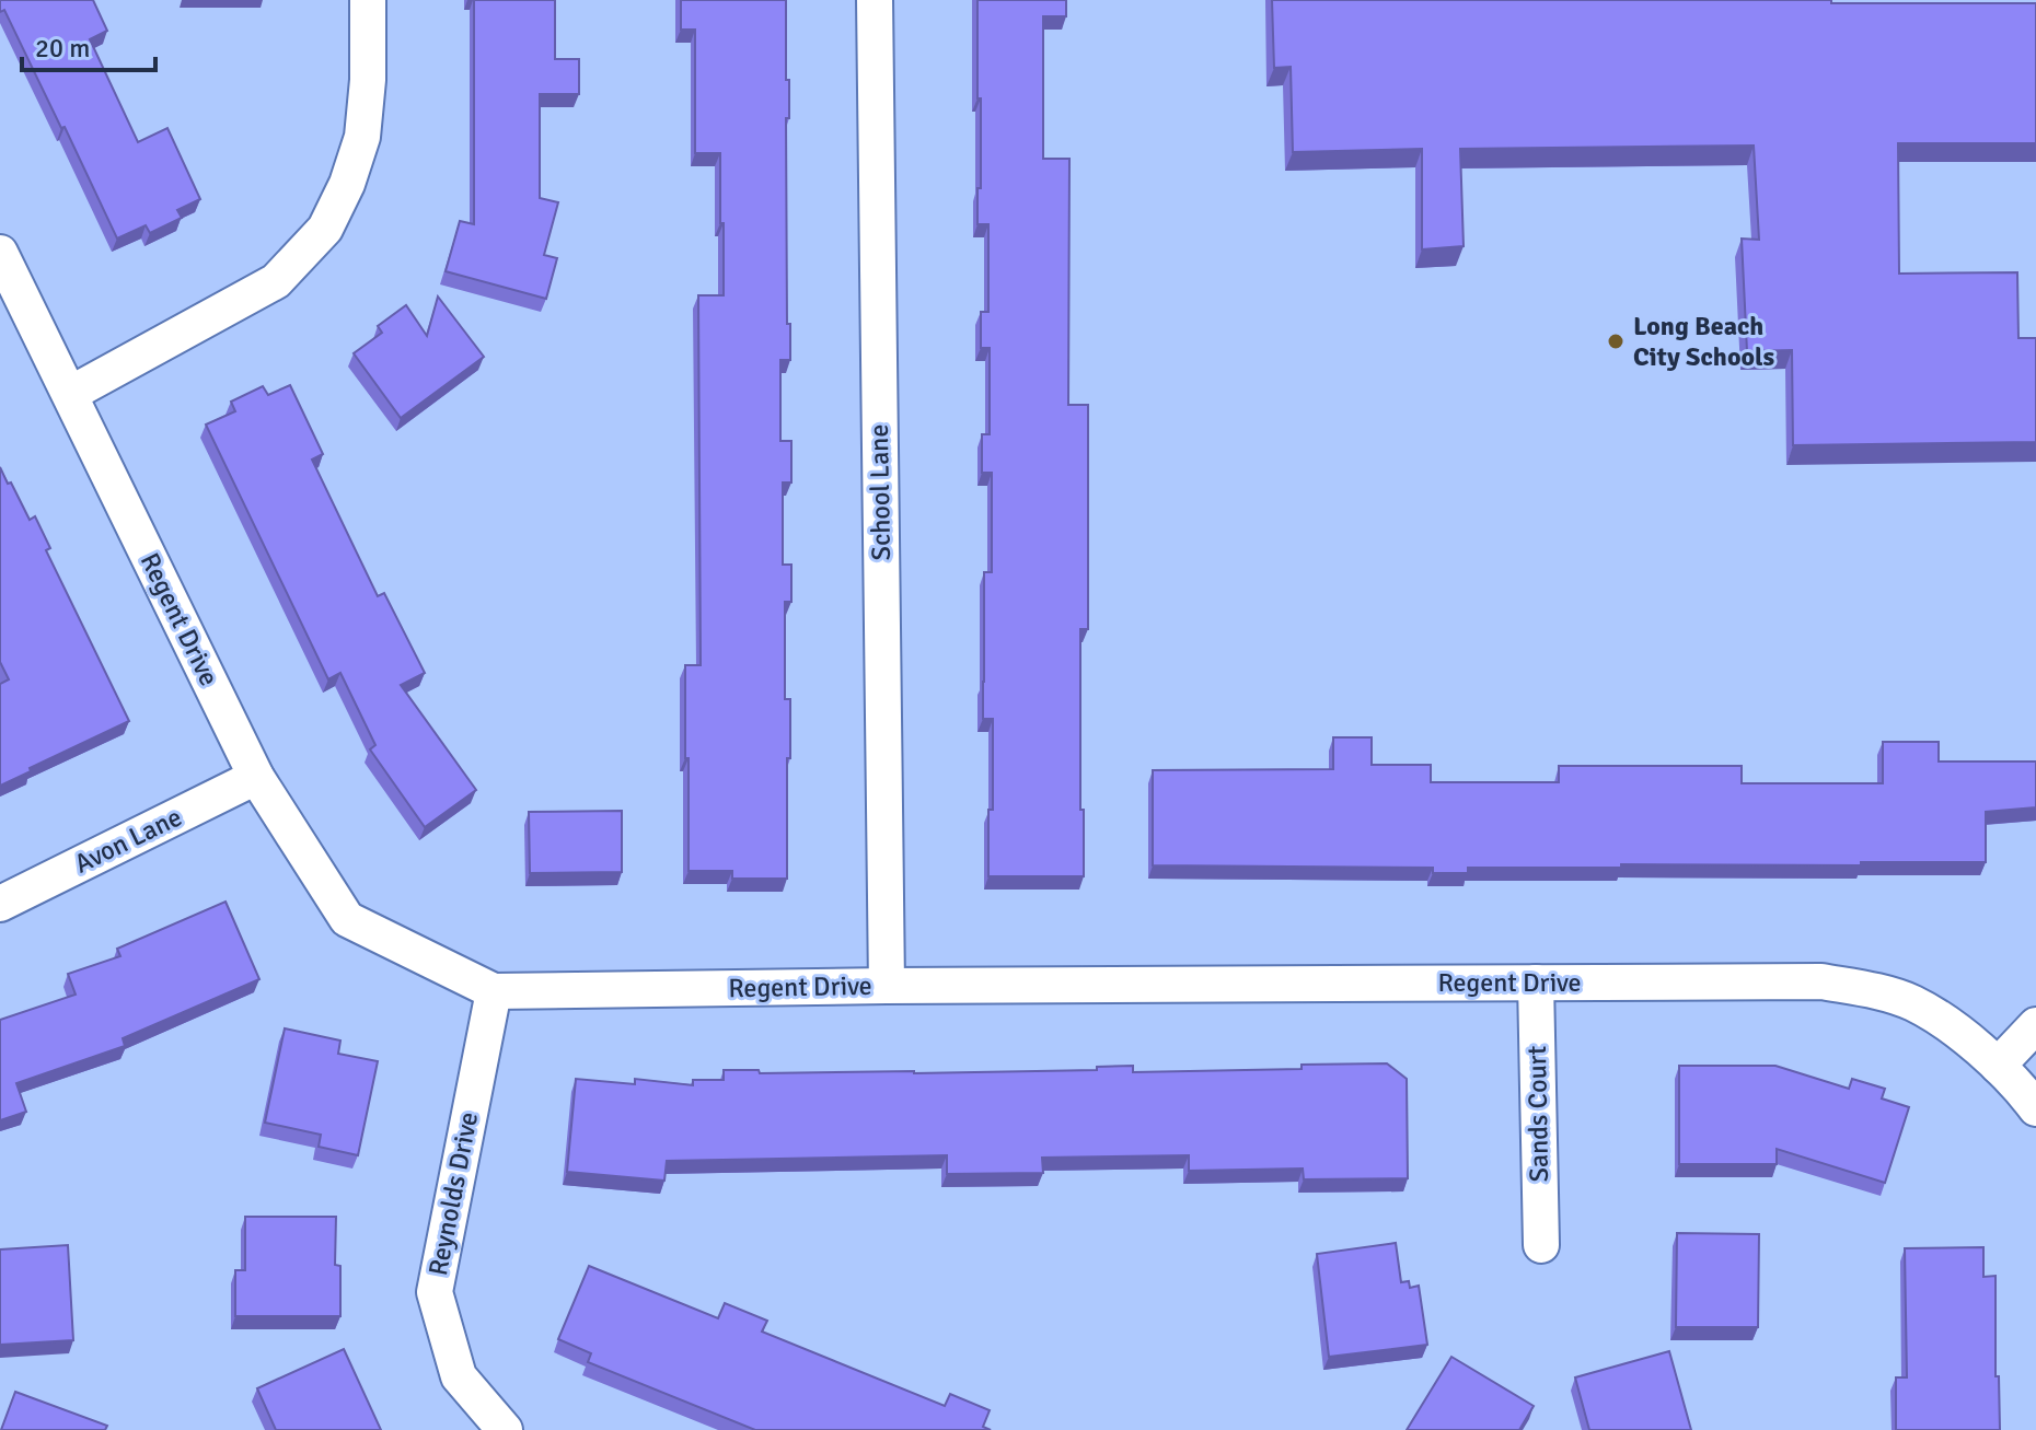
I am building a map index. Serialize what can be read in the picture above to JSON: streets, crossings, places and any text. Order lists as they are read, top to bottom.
{
  "streets": {
    "street": [
      "School Lane",
      "Regent Drive",
      "Avon Lane",
      "Sands Court",
      "Reynolds Drive"
    ]
  },
  "crossings": [
    ["School Lane", "Regent Drive"],
    ["Regent Drive", "Avon Lane"],
    ["Regent Drive", "Sands Court"],
    ["Regent Drive", "Reynolds Drive"]
  ],
  "places": ["Long Beach City Schools"],
  "scale_bar": "20 m"
}
